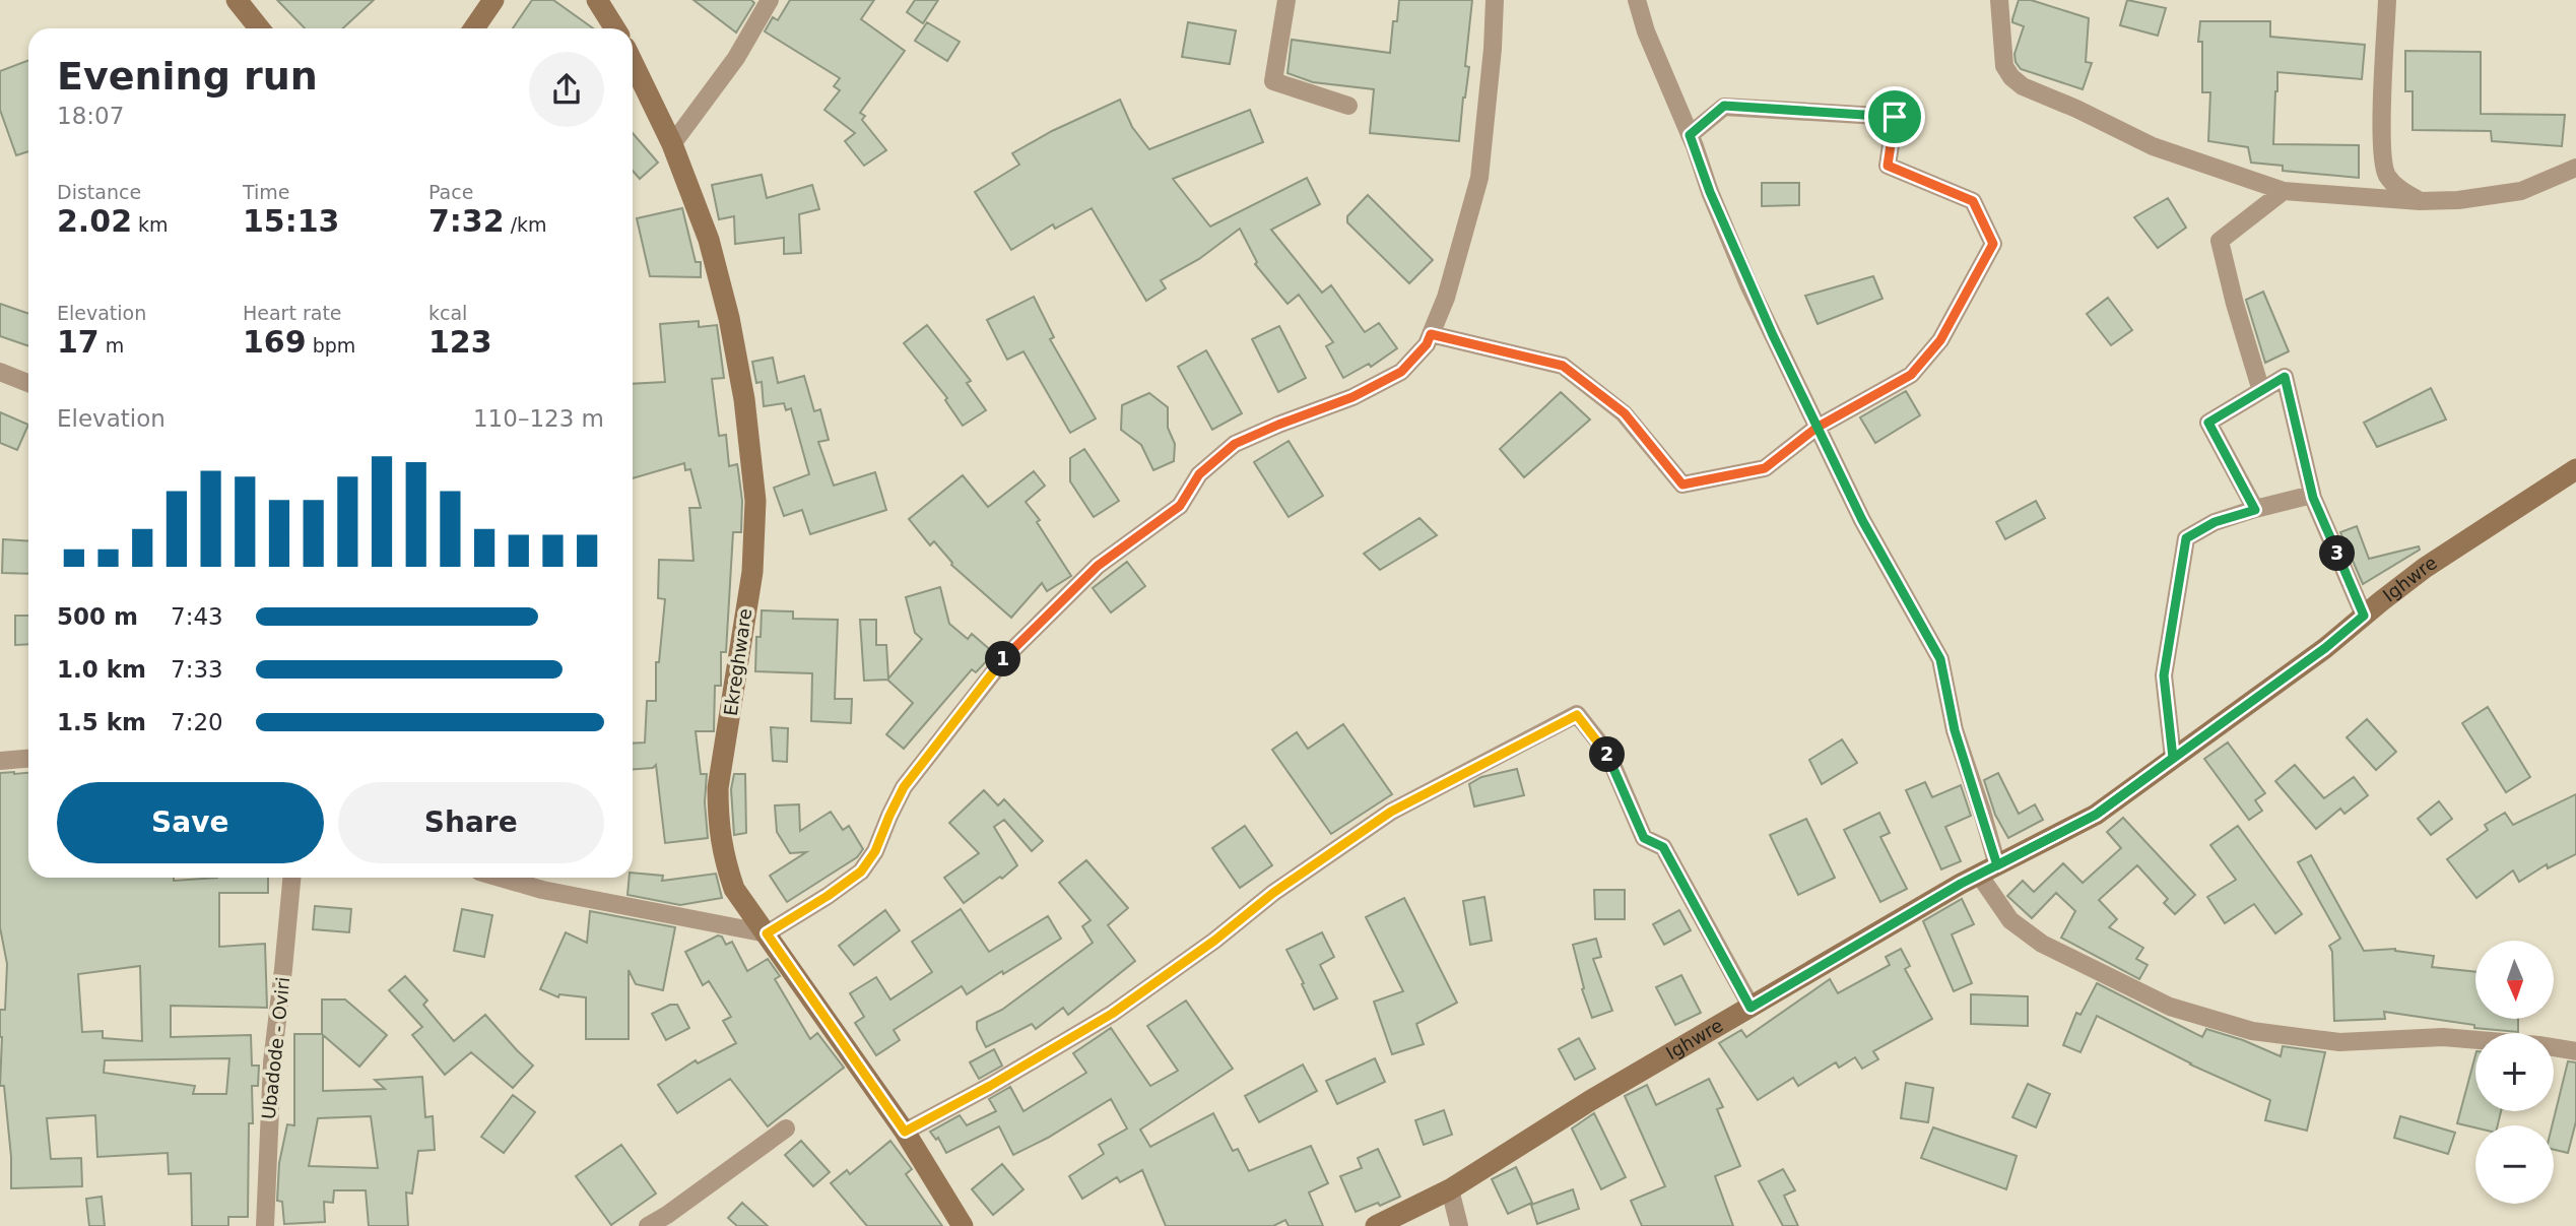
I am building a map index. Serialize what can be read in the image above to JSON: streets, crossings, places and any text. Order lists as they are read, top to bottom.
{
  "streets": {
    "street": ["Ighwre", "Ekreghware", "Ubadode - Oviri"]
  },
  "north": "bottom",
  "page": {
    "heading": ["Evening run", "18:07"],
    "stats": [
      ["Distance", "2.02 km"],
      ["Time", "15:13"],
      ["Pace", "7:32 /km"],
      ["Elevation", "17 m"],
      ["Heart rate", "169 bpm"],
      ["kcal", "123"]
    ],
    "chart": ["Elevation", "110–123 m"],
    "pins": ["3", "1", "2"],
    "list": [
      {
        "name": "500 m",
        "note": "7:43"
      },
      {
        "name": "1.0 km",
        "note": "7:33"
      },
      {
        "name": "1.5 km",
        "note": "7:20"
      }
    ],
    "buttons": ["Save", "Share"],
    "map_buttons": ["+", "−"]
  }
}
